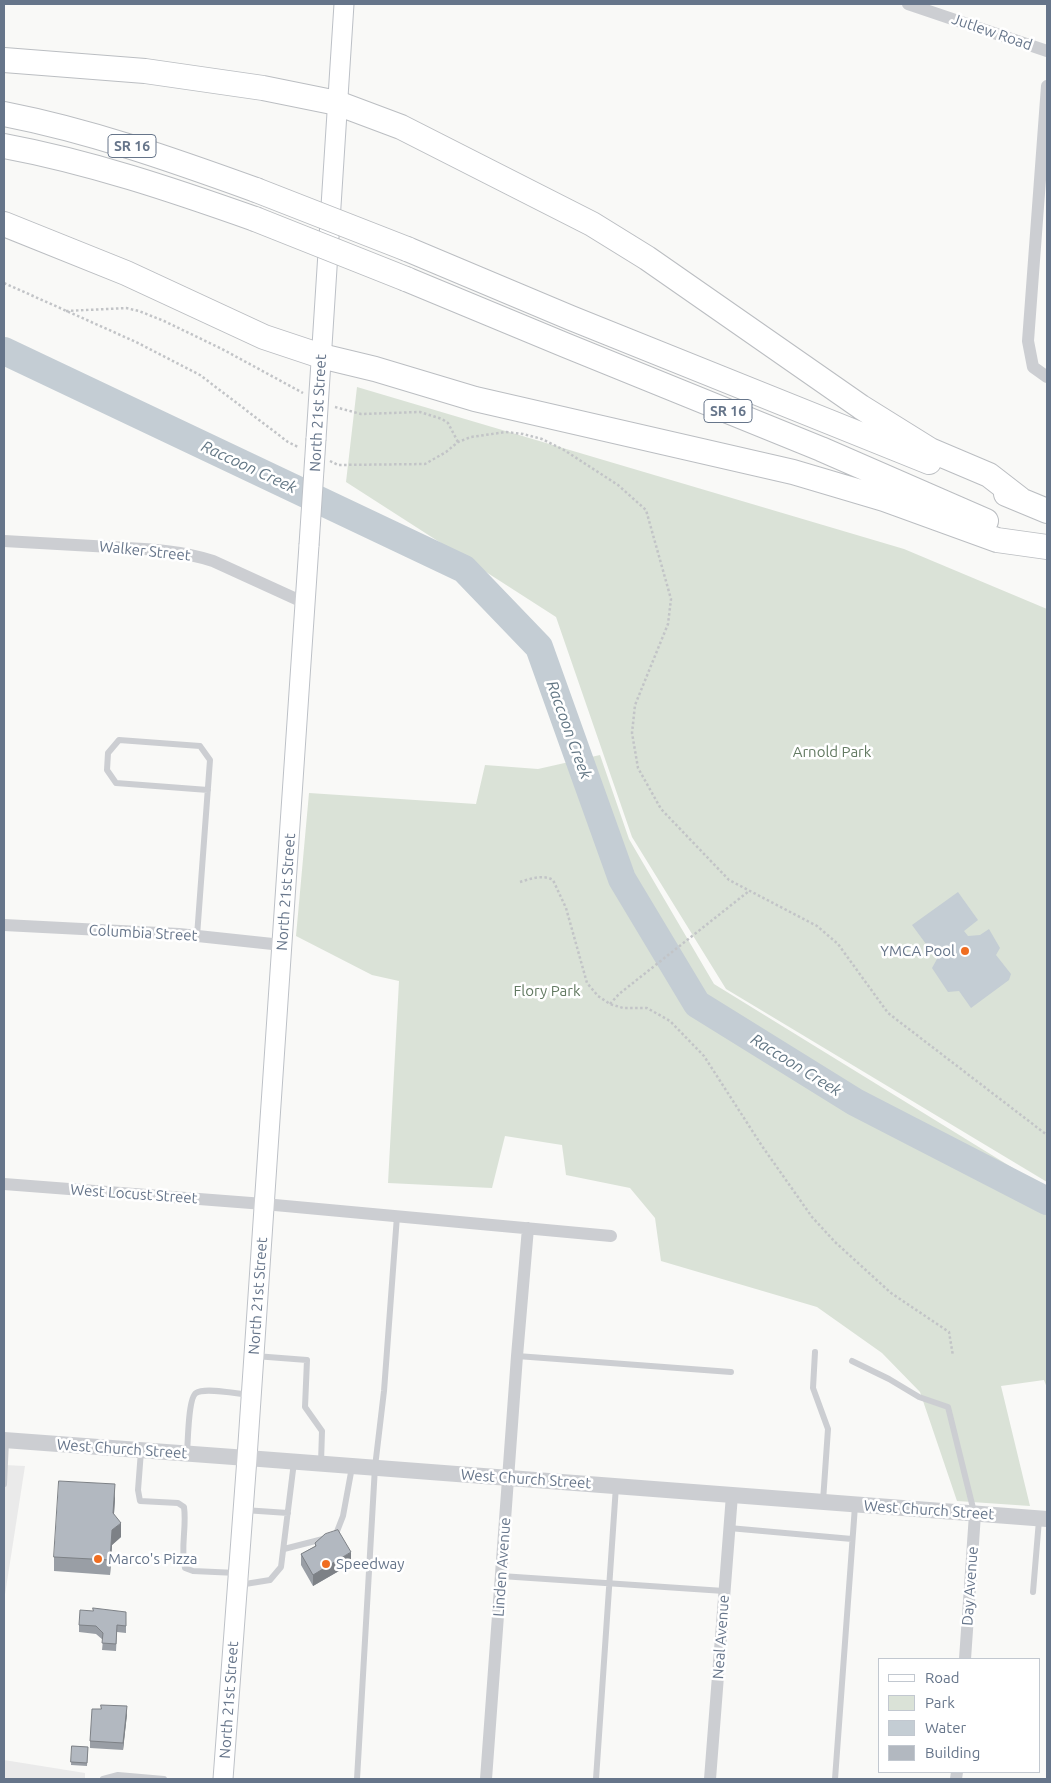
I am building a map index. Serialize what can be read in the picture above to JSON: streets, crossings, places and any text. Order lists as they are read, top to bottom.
{
  "streets": {
    "highway": ["SR 16"],
    "main road": ["North 21st Street"],
    "street": [
      "Jutlew Road",
      "Walker Street",
      "Columbia Street",
      "West Locust Street",
      "West Church Street",
      "Linden Avenue",
      "Day Avenue",
      "Neal Avenue"
    ]
  },
  "crossings": [
    ["North 21st Street", "Walker Street"],
    ["North 21st Street", "Columbia Street"],
    ["North 21st Street", "West Locust Street"],
    ["North 21st Street", "West Church Street"],
    ["West Locust Street", "Linden Avenue"],
    ["West Church Street", "Linden Avenue"],
    ["West Church Street", "Day Avenue"],
    ["West Church Street", "Neal Avenue"]
  ],
  "water": ["Raccoon Creek"],
  "parks": ["Arnold Park", "Flory Park"],
  "places": ["YMCA Pool", "Marco's Pizza", "Speedway"],
  "legend": [
    "Road",
    "Park",
    "Water",
    "Building"
  ]
}
